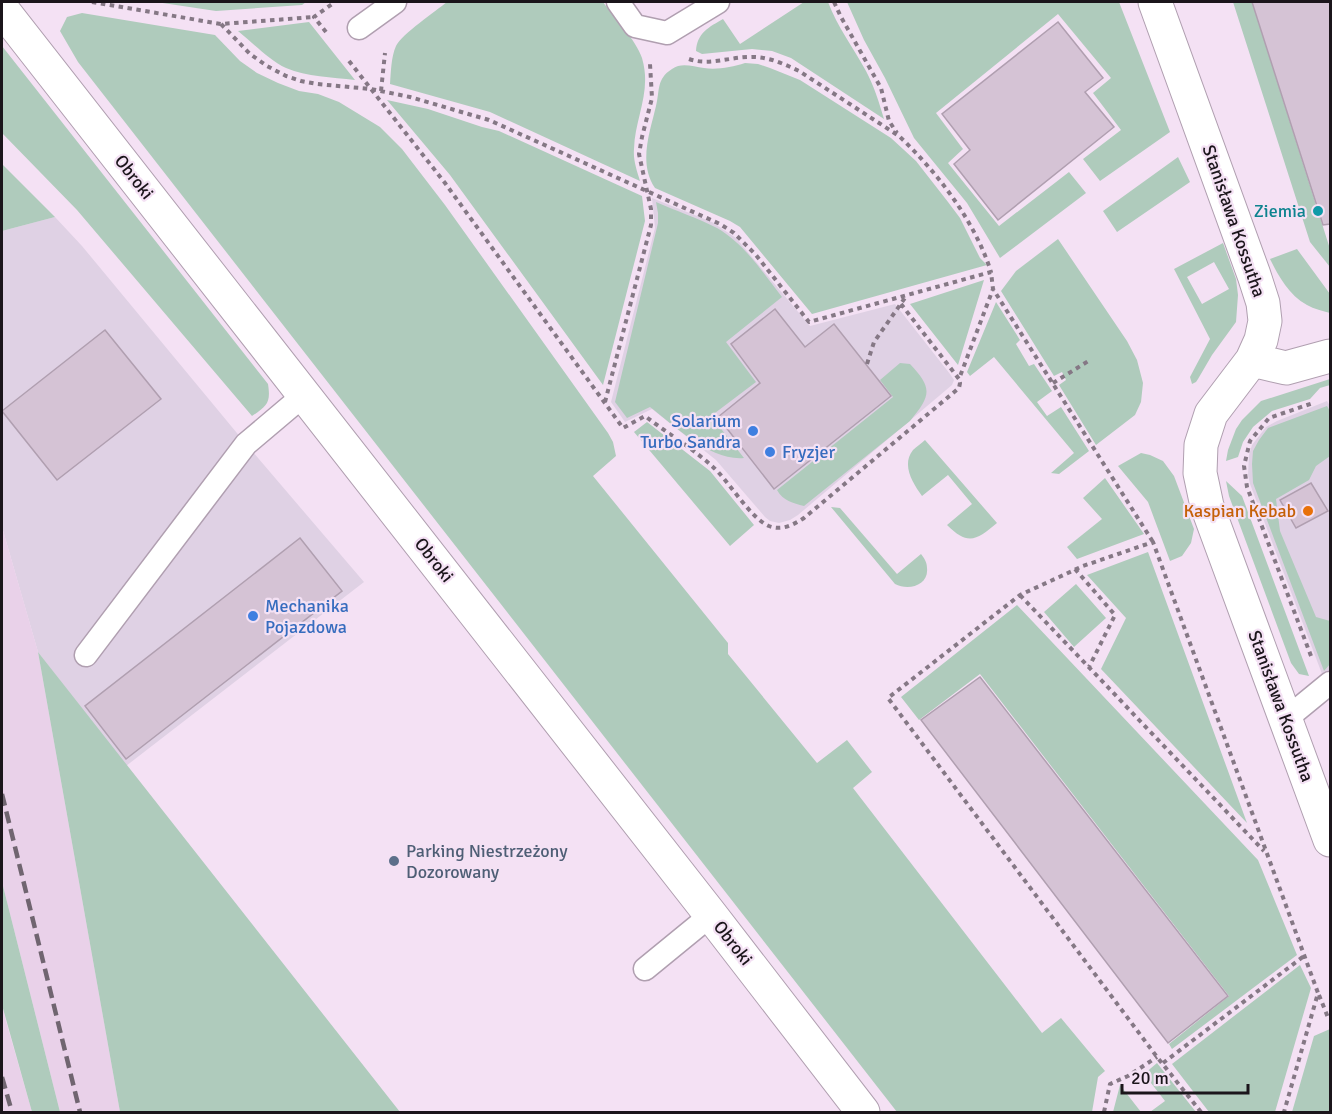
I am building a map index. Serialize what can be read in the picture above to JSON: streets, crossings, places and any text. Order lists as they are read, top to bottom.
{
  "streets": {
    "street": ["Obroki", "Stanisława Kossutha"]
  },
  "places": [
    "Ziemia",
    "Solarium Turbo Sandra",
    "Fryzjer",
    "Kaspian Kebab",
    "Mechanika Pojazdowa",
    "Parking Niestrzeżony Dozorowany"
  ],
  "scale_bar": "20 m"
}
